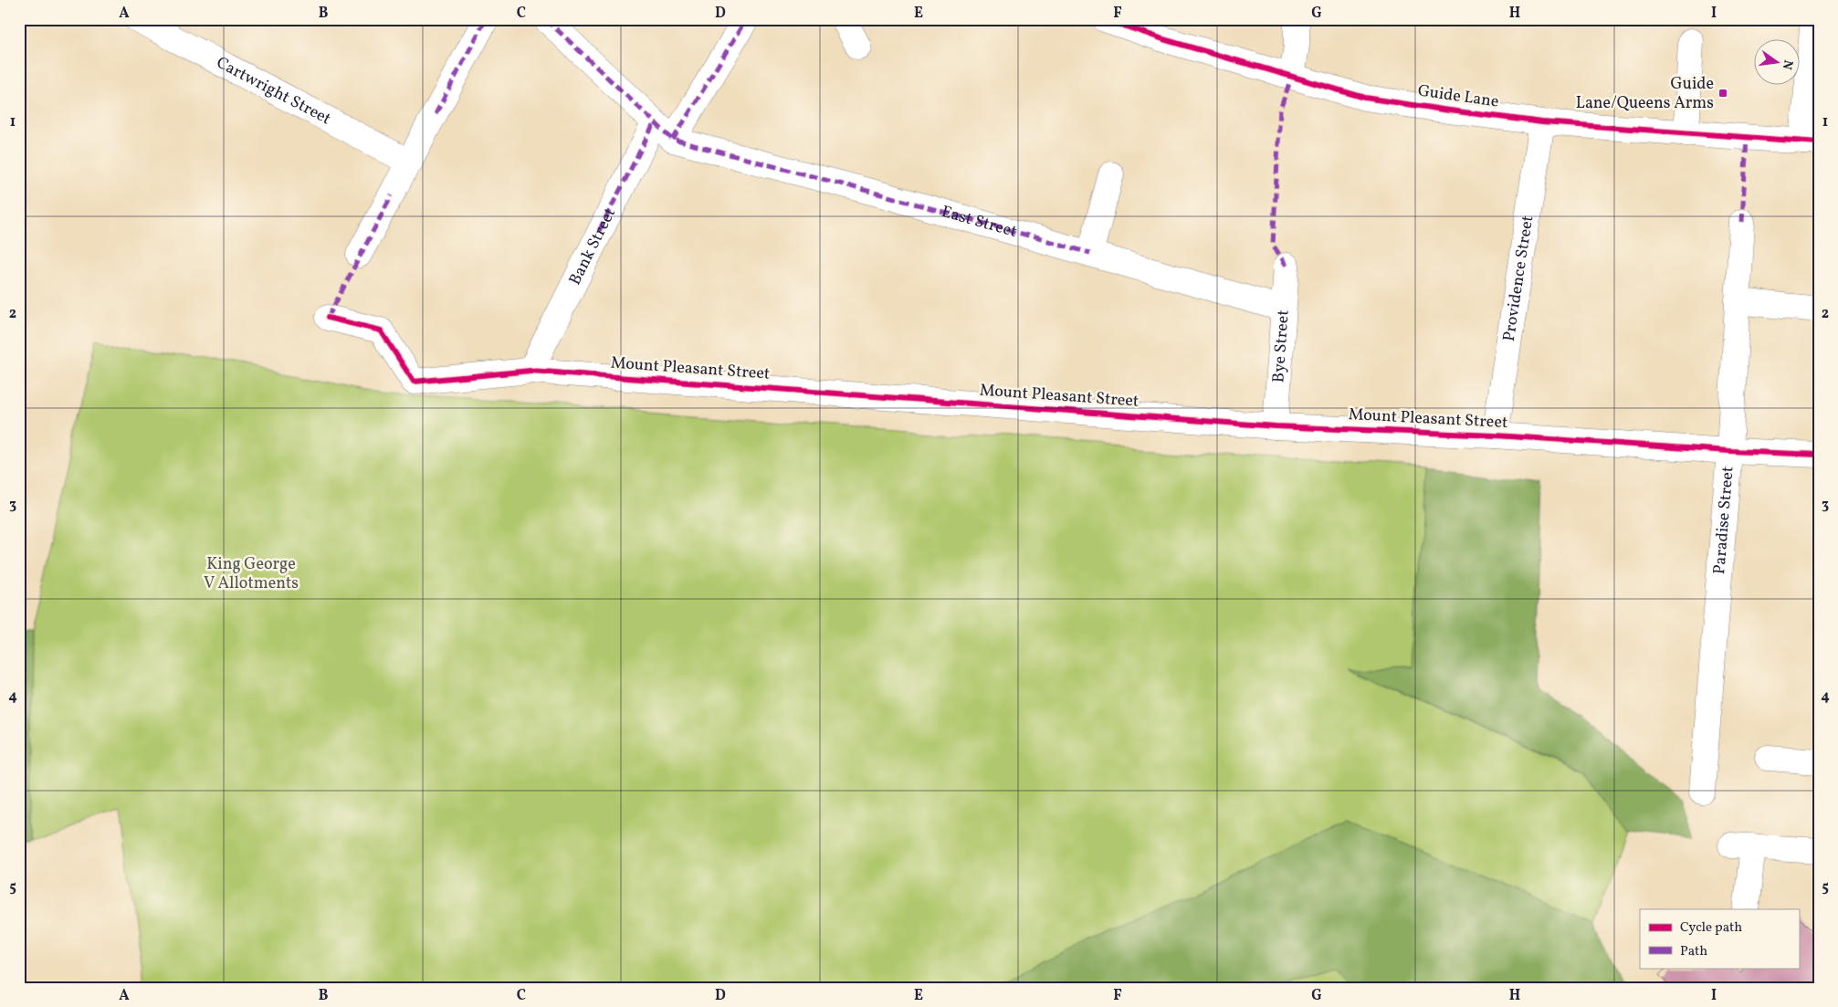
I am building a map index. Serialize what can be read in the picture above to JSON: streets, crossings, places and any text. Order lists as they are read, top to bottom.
{
  "streets": {
    "main road": [
      "Cartwright Street",
      "Guide Lane",
      "East Street",
      "Bank Street",
      "Providence Street",
      "Bye Street",
      "Mount Pleasant Street",
      "Paradise Street"
    ]
  },
  "crossings": [
    ["Guide Lane", "Providence Street"],
    ["East Street", "Bye Street"],
    ["Bank Street", "Mount Pleasant Street"],
    ["Providence Street", "Mount Pleasant Street"],
    ["Bye Street", "Mount Pleasant Street"],
    ["Mount Pleasant Street", "Paradise Street"]
  ],
  "parks": ["King George V Allotments"],
  "places": {
    "transit": ["Guide Lane/Queens Arms"]
  },
  "legend": ["Cycle path", "Path"],
  "north": "right",
  "grid": {
    "columns": [
      "A",
      "B",
      "C",
      "D",
      "E",
      "F",
      "G",
      "H",
      "I"
    ],
    "rows": [
      "1",
      "2",
      "3",
      "4",
      "5"
    ]
  }
}
